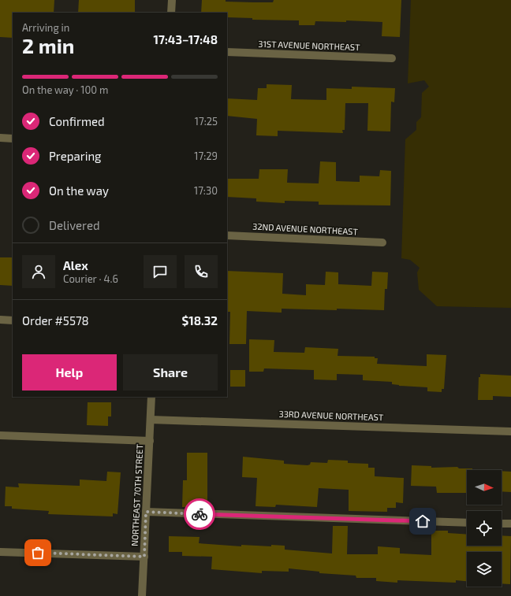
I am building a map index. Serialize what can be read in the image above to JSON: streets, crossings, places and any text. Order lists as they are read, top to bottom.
{
  "streets": {
    "street": [
      "31ST AVENUE NORTHEAST",
      "32ND AVENUE NORTHEAST",
      "33RD AVENUE NORTHEAST",
      "NORTHEAST 70TH STREET"
    ]
  },
  "crossings": [
    ["33RD AVENUE NORTHEAST", "NORTHEAST 70TH STREET"]
  ],
  "north": "right",
  "page": {
    "heading": ["2 min", "Arriving in", "17:43–17:48"],
    "panel": [
      "Alex",
      "Courier · 4.6",
      "Order #5578",
      "$18.32"
    ],
    "bar": "On the way · 100 m",
    "list": [
      ["Confirmed", "17:25"],
      ["Preparing", "17:29"],
      ["On the way", "17:30"],
      "Delivered"
    ],
    "buttons": ["Help", "Share"]
  }
}
